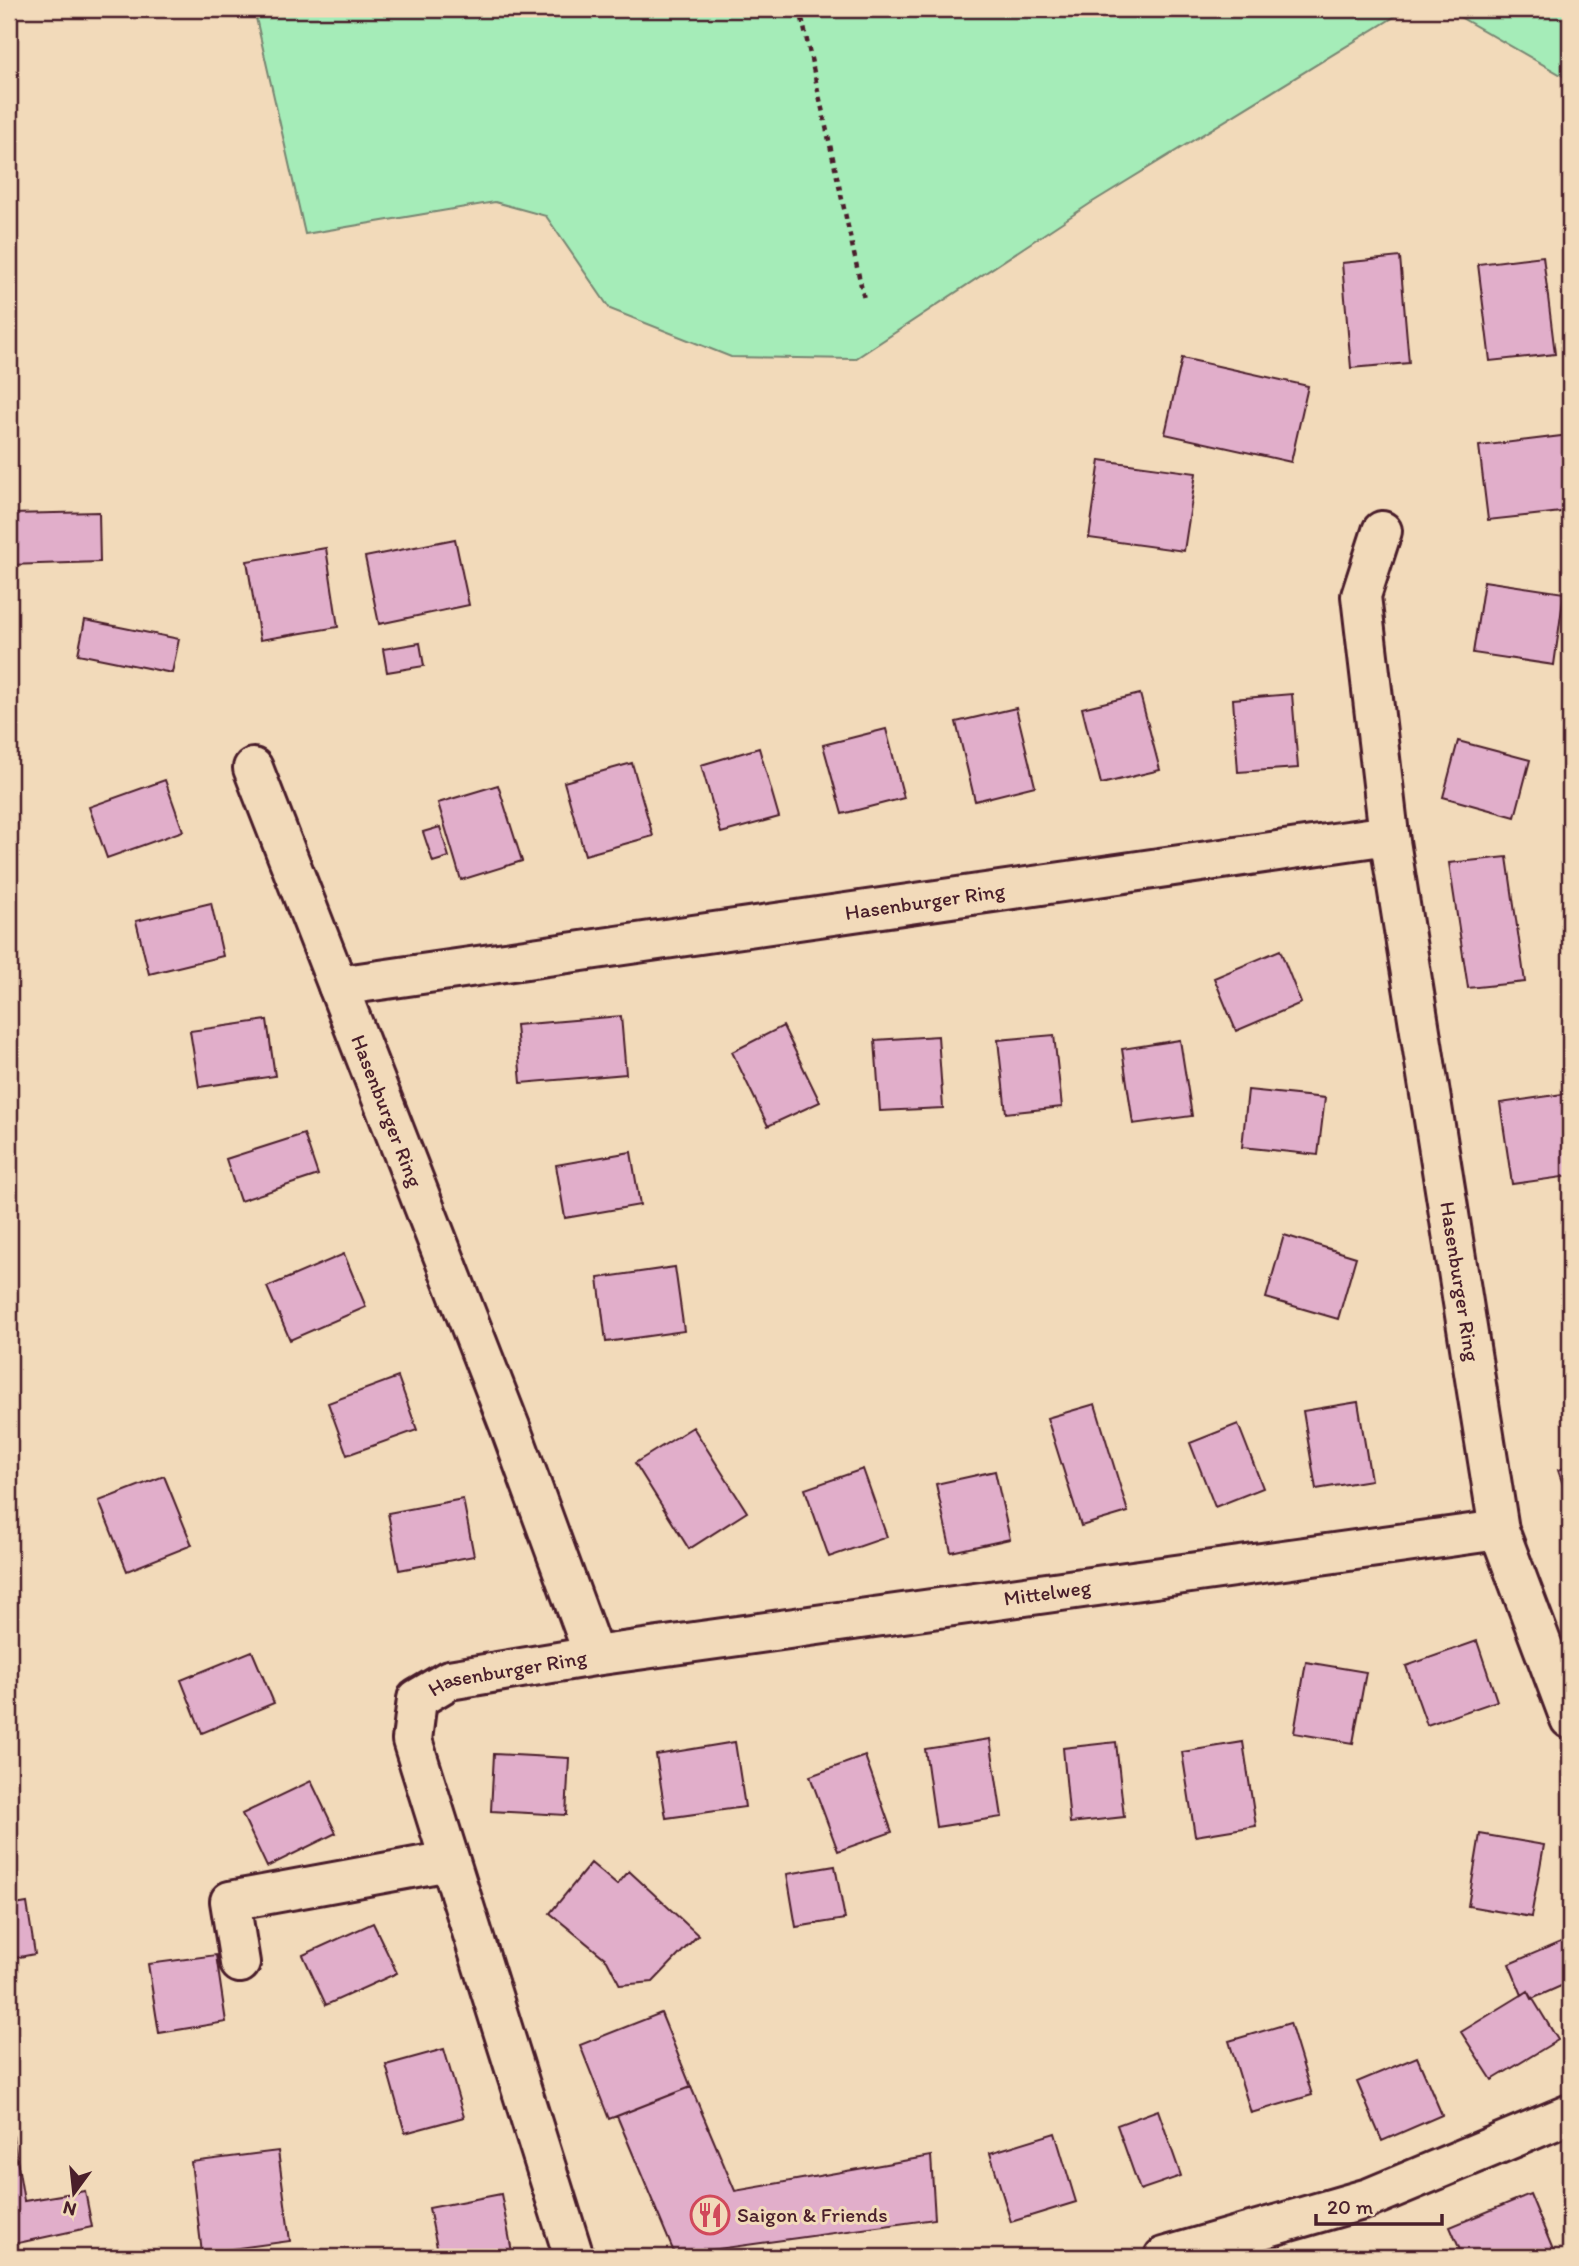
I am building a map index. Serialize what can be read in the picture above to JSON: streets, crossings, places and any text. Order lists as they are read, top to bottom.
{
  "streets": {
    "street": ["Hasenburger Ring", "Mittelweg"]
  },
  "crossings": [
    ["Hasenburger Ring", "Mittelweg"]
  ],
  "places": {
    "restaurant": ["Saigon & Friends"]
  },
  "scale_bar": "20 m",
  "north": "bottom"
}
